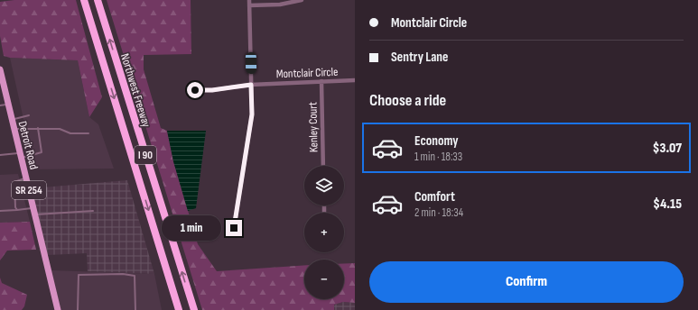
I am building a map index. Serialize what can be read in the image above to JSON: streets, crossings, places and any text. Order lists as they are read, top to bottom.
{
  "streets": {
    "highway": ["Northwest Freeway", "I 90"],
    "main road": ["Detroit Road", "SR 254"],
    "street": ["Montclair Circle", "Kenley Court"]
  },
  "crossings": [
    ["Montclair Circle", "Kenley Court"]
  ],
  "page": {
    "banner": ["Montclair Circle", "Sentry Lane"],
    "heading": "Choose a ride",
    "list": [
      {
        "name": "Economy",
        "note": "1 min · 18:33",
        "value": "$3.07"
      },
      {
        "name": "Comfort",
        "note": "2 min · 18:34",
        "value": "$4.15"
      }
    ],
    "map_buttons": ["+", "−"],
    "bubble": "1 min",
    "buttons": "Confirm"
  }
}
